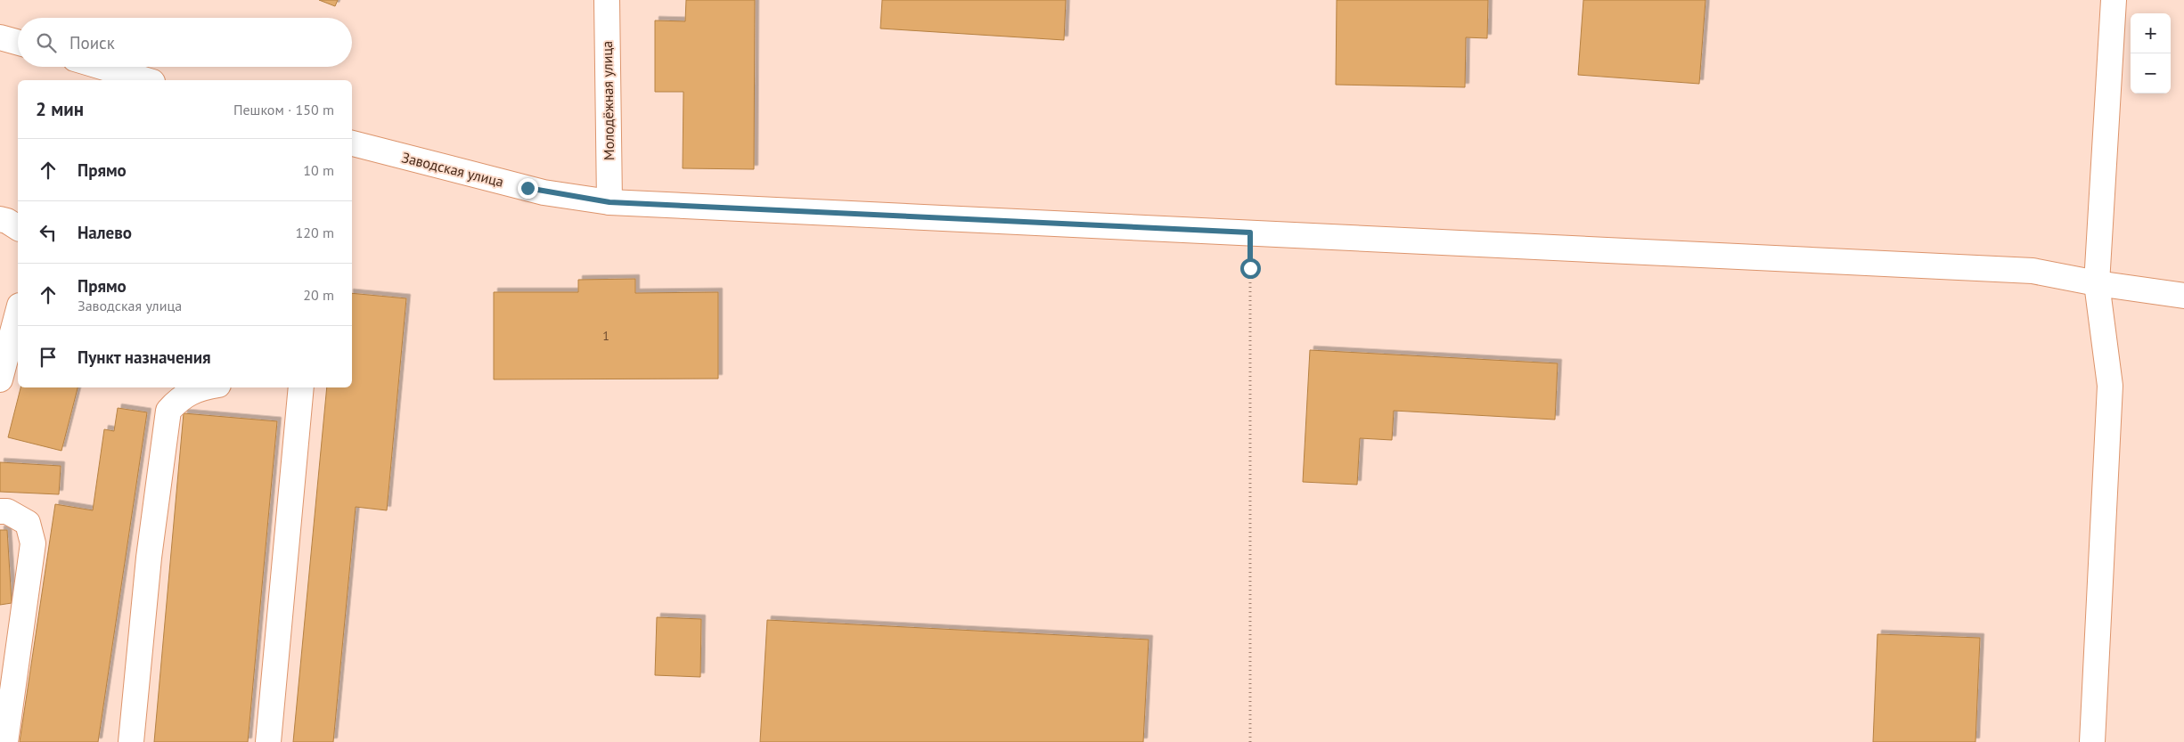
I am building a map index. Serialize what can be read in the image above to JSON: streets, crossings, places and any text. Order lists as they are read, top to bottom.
{
  "streets": {
    "street": ["Молодёжная улица", "Заводская улица"]
  },
  "crossings": [
    ["Молодёжная улица", "Заводская улица"]
  ],
  "house_numbers": ["1"],
  "page": {
    "map_buttons": ["+", "−"],
    "search": "Поиск",
    "heading": ["2 мин", "Пешком · 150 m"],
    "list": [
      ["Прямо", "10 m"],
      ["Налево", "120 m"],
      ["Прямо", "Заводская улица", "20 m"],
      "Пункт назначения"
    ]
  }
}
